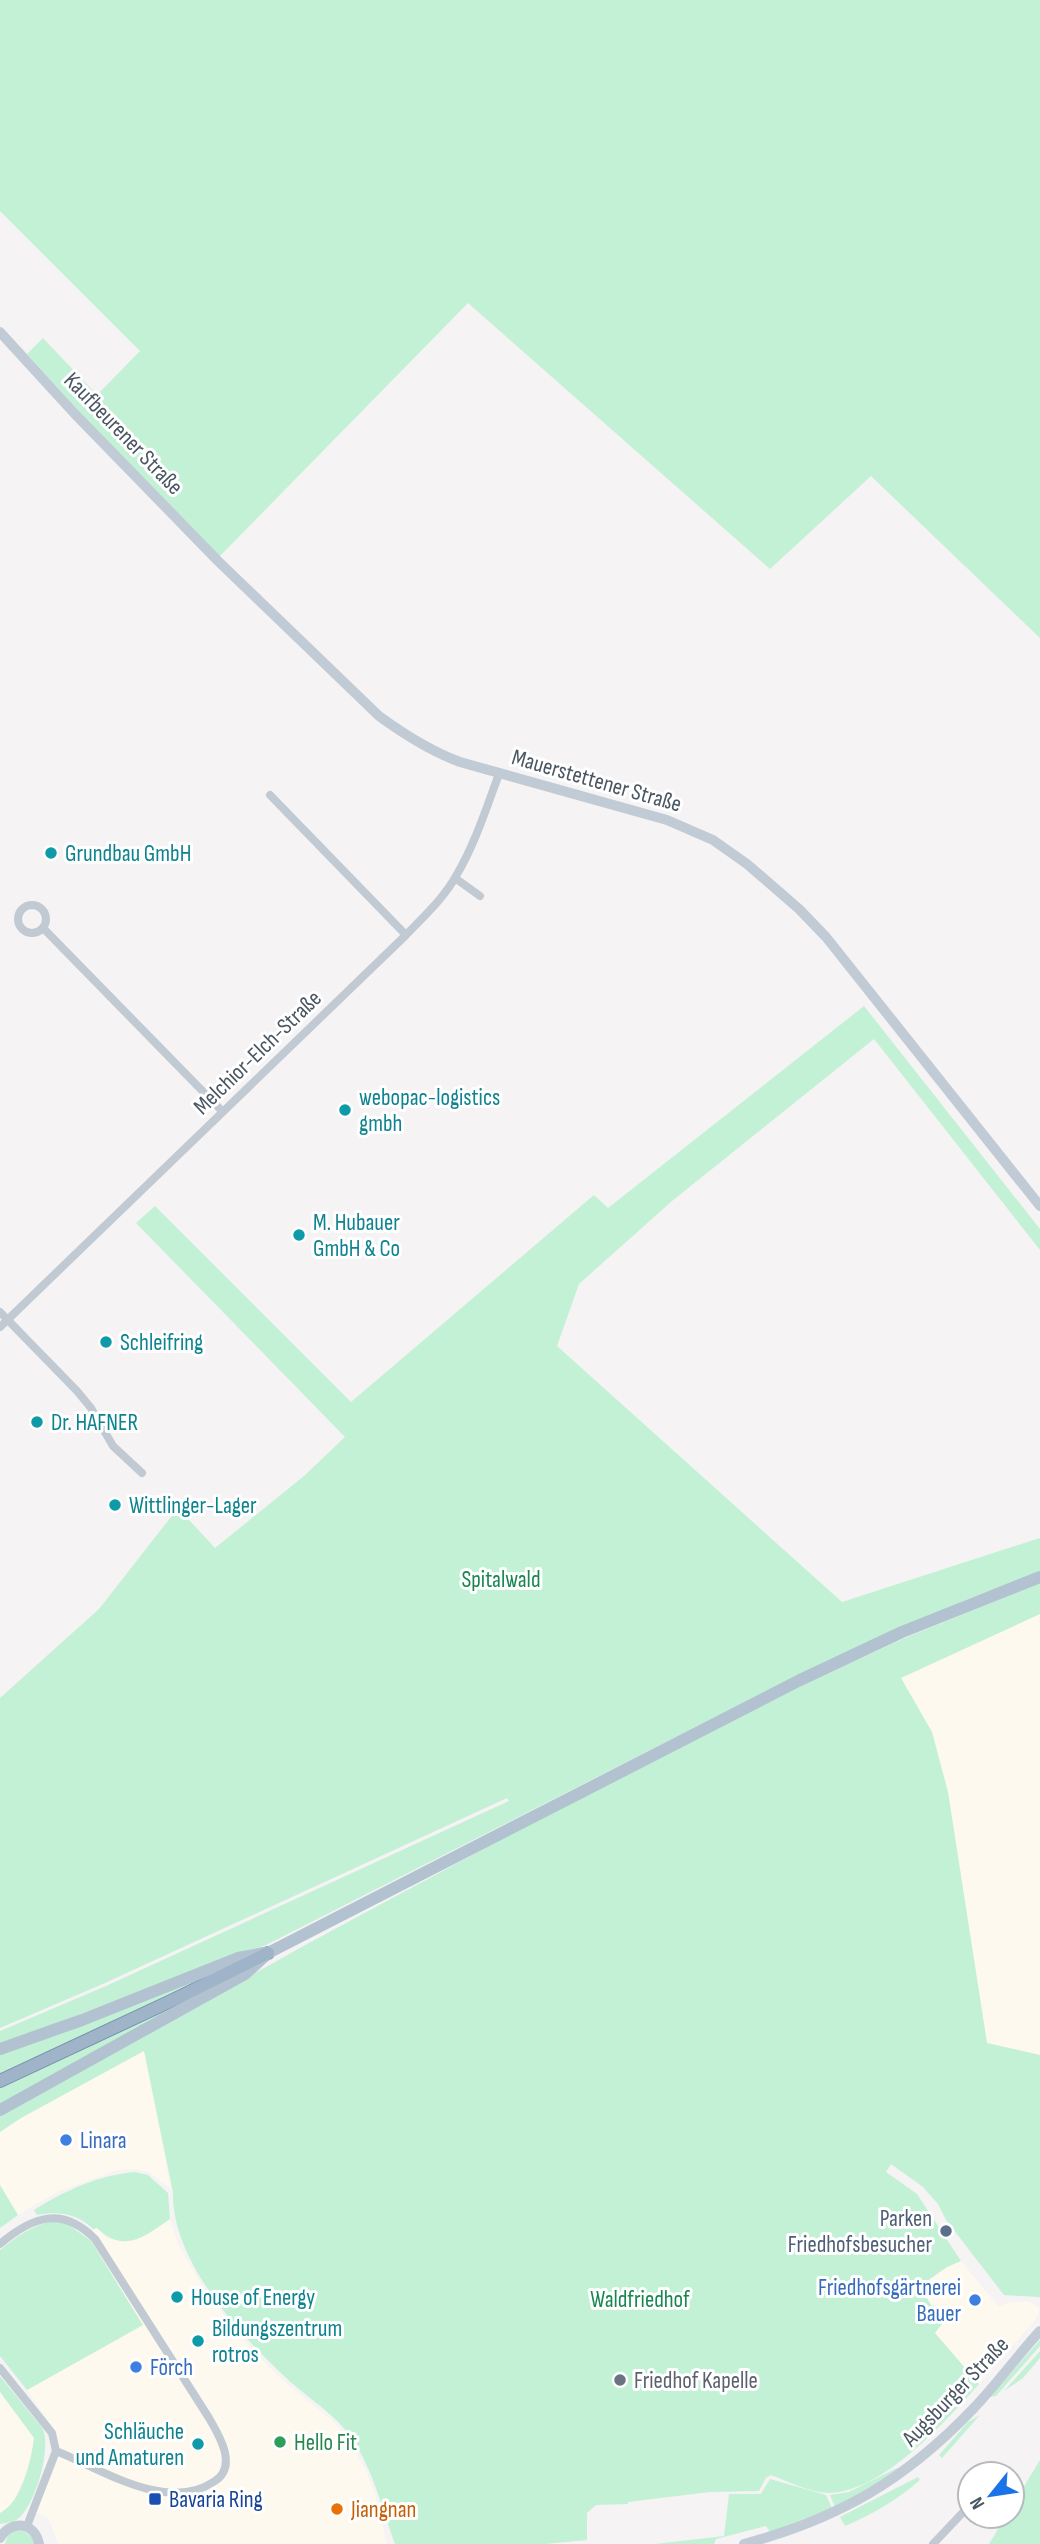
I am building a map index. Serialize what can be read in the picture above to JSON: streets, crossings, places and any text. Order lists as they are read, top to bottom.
{
  "streets": {
    "main road": ["Kaufbeurener Straße", "Mauerstettener Straße", "Augsburger Straße"],
    "street": ["Melchior-Elch-Straße"]
  },
  "crossings": [
    ["Kaufbeurener Straße", "Mauerstettener Straße"],
    ["Mauerstettener Straße", "Melchior-Elch-Straße"]
  ],
  "parks": ["Spitalwald", "Waldfriedhof"],
  "places": {
    "other": [
      "Grundbau GmbH",
      "webopac-logistics gmbh",
      "M. Hubauer GmbH & Co",
      "Schleifring",
      "Dr. HAFNER",
      "Wittlinger-Lager",
      "Linara",
      "Parken Friedhofsbesucher",
      "House of Energy",
      "Friedhofsgärtnerei Bauer",
      "Bildungszentrum rotros",
      "Förch",
      "Friedhof Kapelle",
      "Hello Fit",
      "Schläuche und Amaturen",
      "Jiangnan"
    ],
    "transit": ["Bavaria Ring"]
  },
  "north": "bottom left"
}
